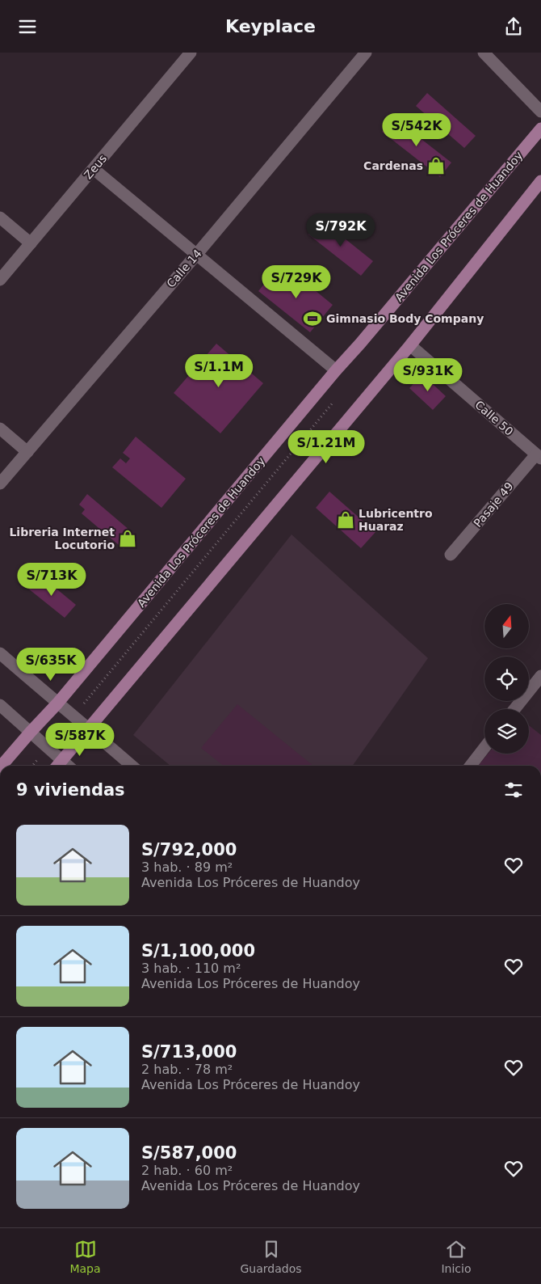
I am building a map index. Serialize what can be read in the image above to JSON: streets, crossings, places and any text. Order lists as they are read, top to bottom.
{
  "streets": {
    "main road": ["Avenida Los Próceres de Huandoy"],
    "street": [
      "Zeus",
      "Calle 14",
      "Calle 50",
      "Pasaje 49"
    ]
  },
  "crossings": [
    ["Calle 50", "Pasaje 49"]
  ],
  "places": {
    "shop": ["Cardenas", "Lubricentro Huaraz", "Libreria Internet Locutorio"],
    "sports": ["Gimnasio Body Company"]
  },
  "north": "top",
  "page": {
    "header": "Keyplace",
    "price": [
      "S/542K",
      "S/792K",
      "S/729K",
      "S/1.1M",
      "S/931K",
      "S/1.21M",
      "S/713K",
      "S/635K",
      "S/587K"
    ],
    "heading": "9 viviendas",
    "list": [
      {
        "name": "S/792,000",
        "note": "3 hab. · 89 m² · Avenida Los Próceres de Huandoy"
      },
      {
        "name": "S/1,100,000",
        "note": "3 hab. · 110 m² · Avenida Los Próceres de Huandoy"
      },
      {
        "name": "S/713,000",
        "note": "2 hab. · 78 m² · Avenida Los Próceres de Huandoy"
      },
      {
        "name": "S/587,000",
        "note": "2 hab. · 60 m² · Avenida Los Próceres de Huandoy"
      }
    ],
    "tabs": ["Mapa", "Guardados", "Inicio"]
  }
}
